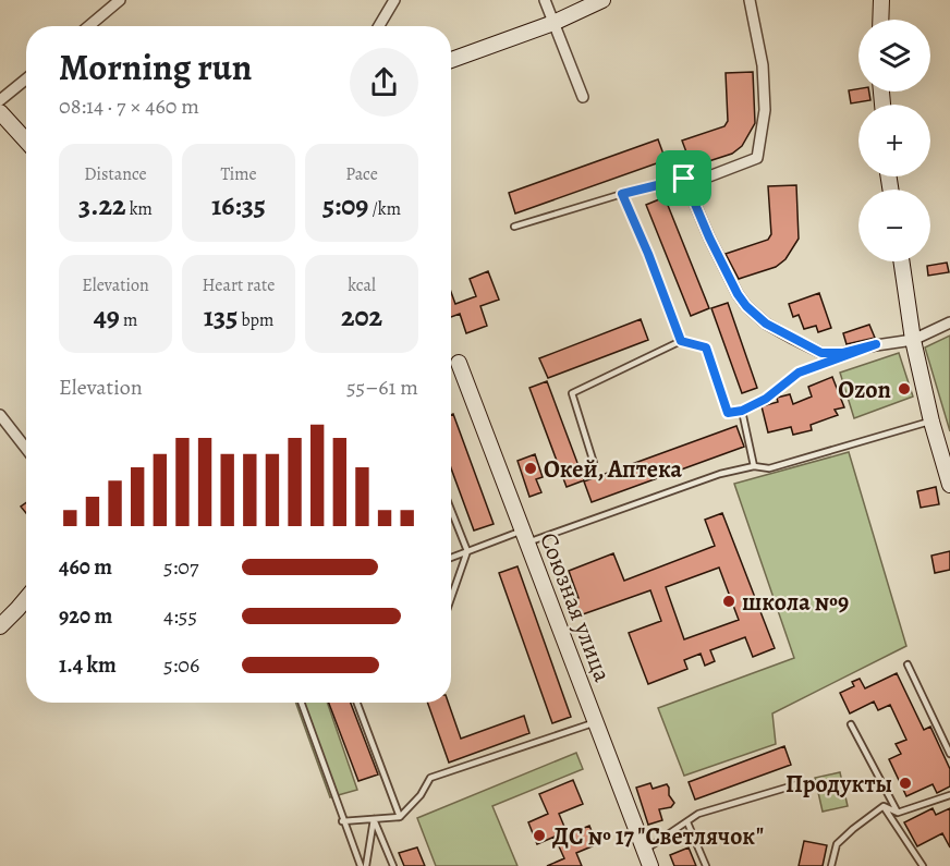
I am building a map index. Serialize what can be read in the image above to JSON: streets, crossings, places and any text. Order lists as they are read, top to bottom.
{
  "streets": {
    "street": ["Союзная улица"]
  },
  "places": [
    "Ozon",
    "Окей, Аптека",
    "школа №9",
    "Продукты",
    "ДС № 17 \"Светлячок\""
  ],
  "page": {
    "map_buttons": ["+", "−"],
    "heading": ["Morning run", "08:14 · 7 × 460 m"],
    "stats": [
      ["Distance", "3.22 km"],
      ["Time", "16:35"],
      ["Pace", "5:09 /km"],
      ["Elevation", "49 m"],
      ["Heart rate", "135 bpm"],
      ["kcal", "202"]
    ],
    "chart": ["Elevation", "55–61 m"],
    "list": [
      {
        "name": "460 m",
        "note": "5:07"
      },
      {
        "name": "920 m",
        "note": "4:55"
      },
      {
        "name": "1.4 km",
        "note": "5:06"
      }
    ]
  }
}
